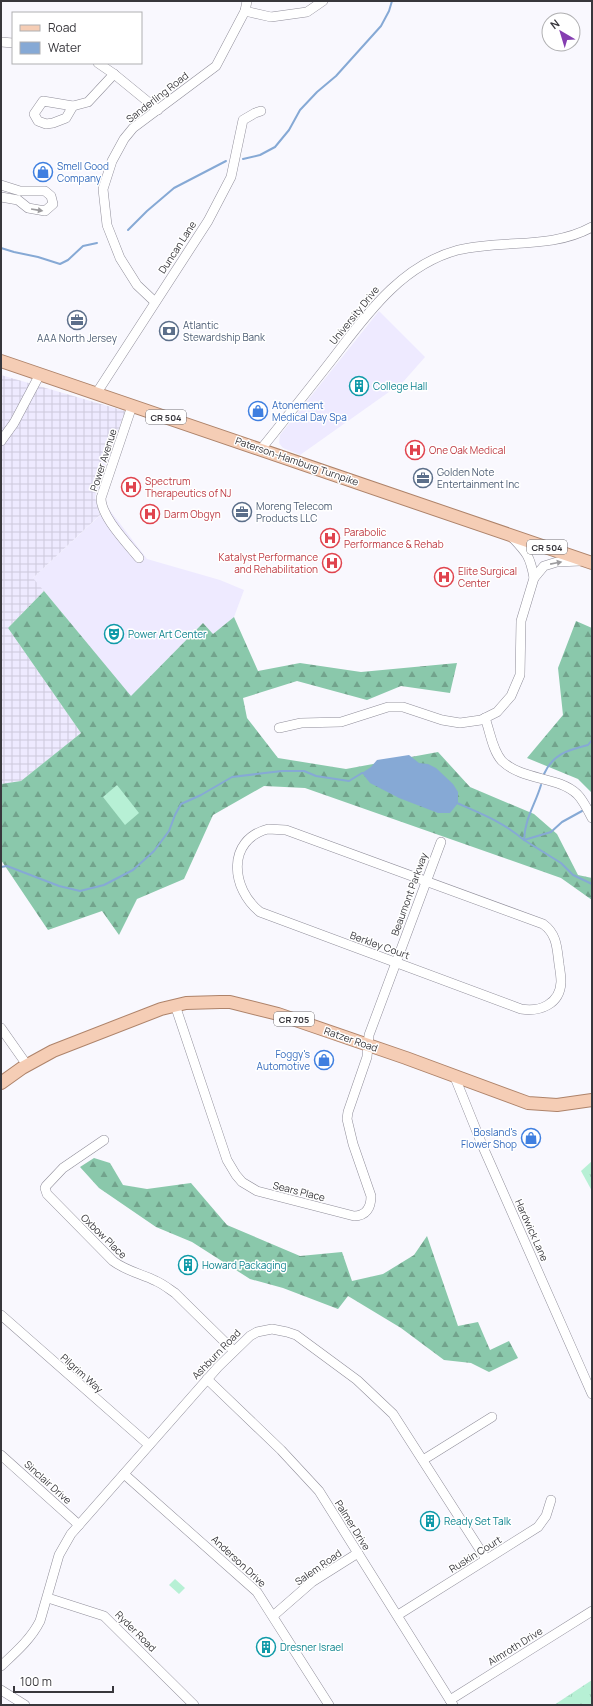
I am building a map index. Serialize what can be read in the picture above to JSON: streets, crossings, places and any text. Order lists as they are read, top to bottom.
{
  "streets": {
    "main road": [
      "CR 504",
      "Paterson-Hamburg Turnpike",
      "CR 705",
      "Ratzer Road"
    ],
    "street": [
      "Sanderling Road",
      "Duncan Lane",
      "University Drive",
      "Power Avenue",
      "Beaumont Parkway",
      "Berkley Court",
      "Sears Place",
      "Hardwick Lane",
      "Oxbow Place",
      "Ashburn Road",
      "Pilgrim Way",
      "Sinclair Drive",
      "Palmer Drive",
      "Ruskin Court",
      "Anderson Drive",
      "Salem Road",
      "Ryder Road",
      "Almroth Drive"
    ]
  },
  "crossings": [
    ["Sanderling Road", "Duncan Lane"],
    ["Duncan Lane", "Paterson-Hamburg Turnpike"],
    ["University Drive", "Paterson-Hamburg Turnpike"],
    ["Power Avenue", "Paterson-Hamburg Turnpike"],
    ["Beaumont Parkway", "Berkley Court"],
    ["Beaumont Parkway", "Ratzer Road"],
    ["Beaumont Parkway", "Sears Place"],
    ["Ratzer Road", "Sears Place"],
    ["Ratzer Road", "Hardwick Lane"],
    ["Oxbow Place", "Ashburn Road"],
    ["Ashburn Road", "Pilgrim Way"],
    ["Ashburn Road", "Sinclair Drive"],
    ["Ashburn Road", "Palmer Drive"],
    ["Ashburn Road", "Ruskin Court"],
    ["Ashburn Road", "Anderson Drive"],
    ["Ashburn Road", "Ryder Road"],
    ["Palmer Drive", "Ruskin Court"],
    ["Palmer Drive", "Salem Road"],
    ["Palmer Drive", "Almroth Drive"],
    ["Anderson Drive", "Salem Road"]
  ],
  "places": {
    "shop": [
      "Smell Good Company",
      "Atonement Medical Day Spa",
      "Foggy's Automotive",
      "Bosland's Flower Shop"
    ],
    "office": ["AAA North Jersey", "Golden Note Entertainment Inc", "Moreng Telecom Products LLC"],
    "bank": ["Atlantic Stewardship Bank"],
    "building": [
      "College Hall",
      "Howard Packaging",
      "Ready Set Talk",
      "Dresner Israel"
    ],
    "hospital": [
      "One Oak Medical",
      "Spectrum Therapeutics of NJ",
      "Darm Obgyn",
      "Parabolic Performance & Rehab",
      "Katalyst Performance and Rehabilitation",
      "Elite Surgical Center"
    ],
    "theatre": ["Power Art Center"]
  },
  "legend": ["Road", "Water"],
  "scale_bar": "100 m",
  "north": "top left"
}
